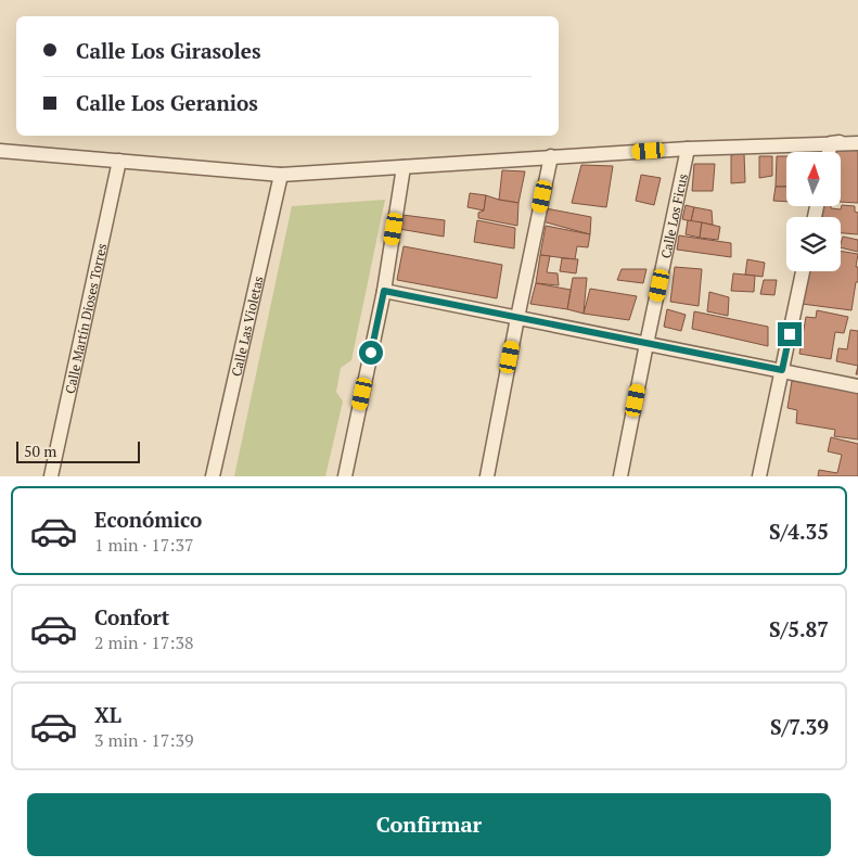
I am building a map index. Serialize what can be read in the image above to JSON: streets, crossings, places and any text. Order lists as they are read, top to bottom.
{
  "streets": {
    "street": ["Calle Los Ficus", "Calle Martín Dioses Torres", "Calle Las Violetas"]
  },
  "scale_bar": "50 m",
  "north": "top",
  "page": {
    "banner": ["Calle Los Girasoles", "Calle Los Geranios"],
    "scale": "50 m",
    "list": [
      {
        "name": "Económico",
        "note": "1 min · 17:37",
        "value": "S/4.35"
      },
      {
        "name": "Confort",
        "note": "2 min · 17:38",
        "value": "S/5.87"
      },
      {
        "name": "XL",
        "note": "3 min · 17:39",
        "value": "S/7.39"
      }
    ],
    "buttons": "Confirmar"
  }
}
